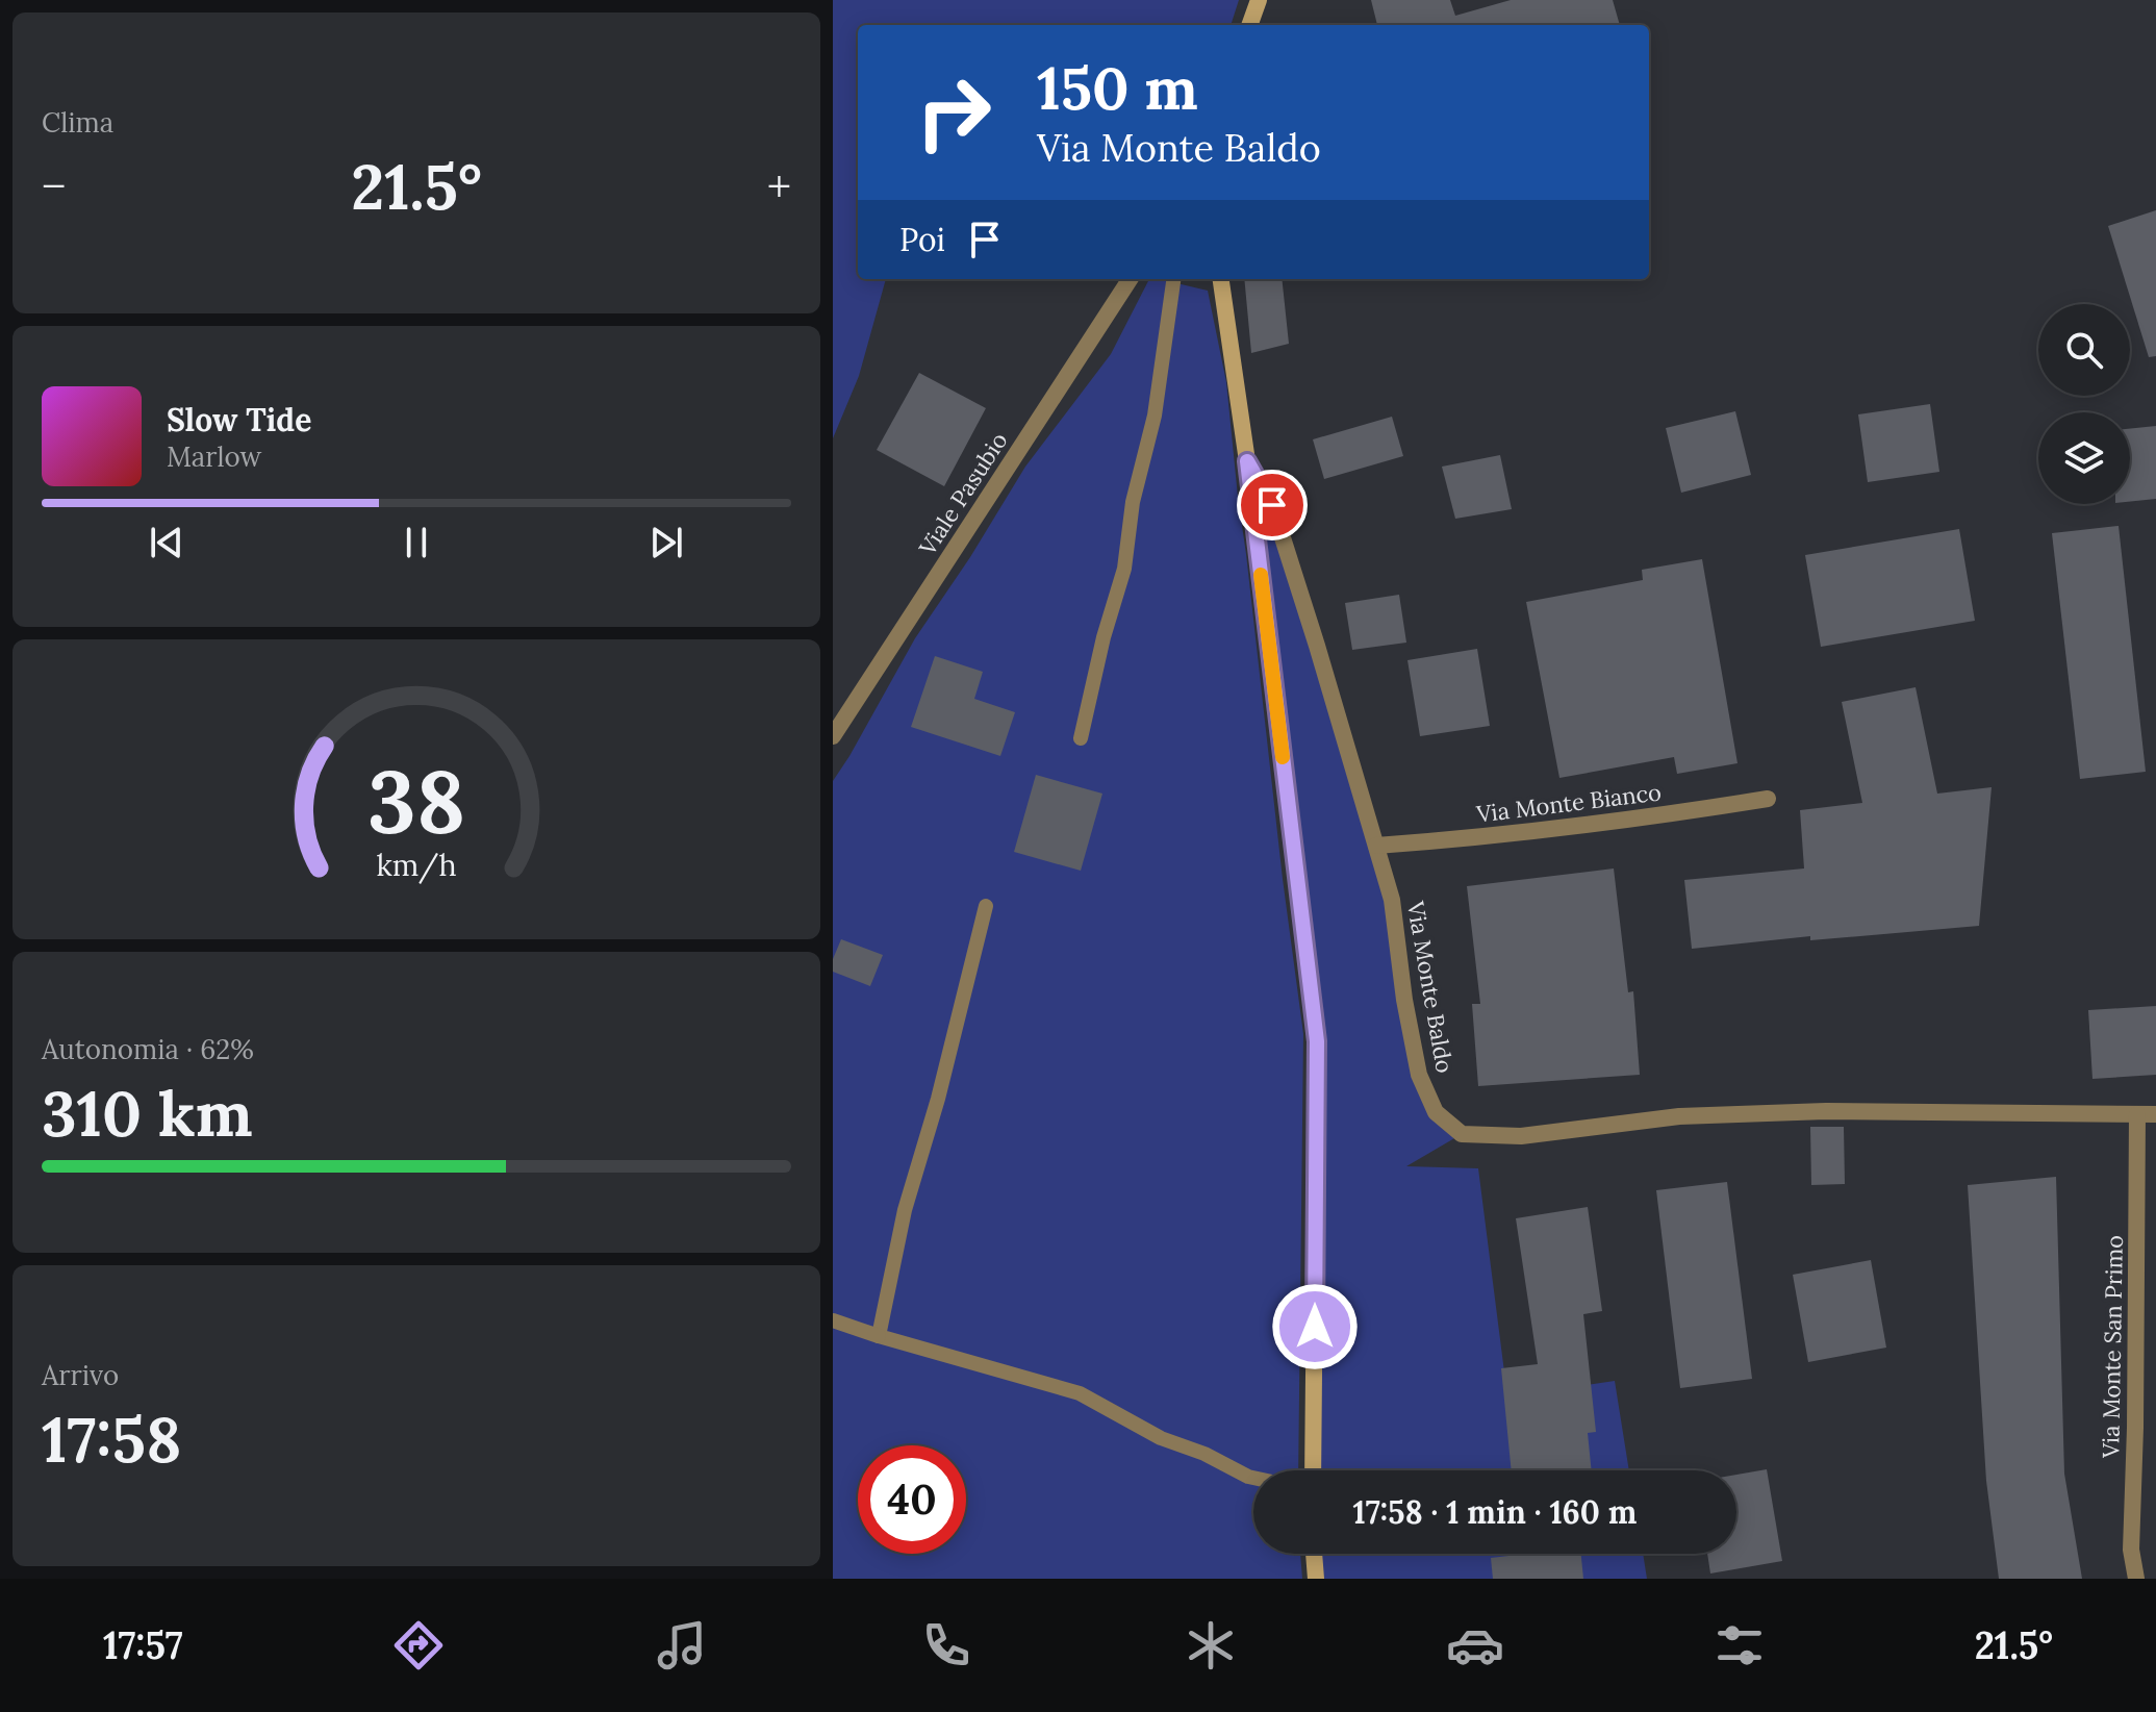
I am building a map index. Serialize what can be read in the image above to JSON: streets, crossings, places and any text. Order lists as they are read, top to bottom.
{
  "streets": {
    "street": [
      "Viale Pasubio",
      "Via Monte Bianco",
      "Via Monte Baldo",
      "Via Monte San Primo"
    ]
  },
  "crossings": [
    ["Via Monte Bianco", "Via Monte Baldo"],
    ["Via Monte Baldo", "Via Monte San Primo"]
  ],
  "page": {
    "tile": [
      "Clima",
      ["Autonomia · 62%", "310 km"],
      ["Arrivo", "17:58"]
    ],
    "turn": ["150 m", "Via Monte Baldo"],
    "heat": ["−", "21.5°", "+"],
    "then": "Poi",
    "song": ["Slow Tide", "Marlow"],
    "limit": "40",
    "trip": "17:58 · 1 min · 160 m",
    "tabs": ["17:57", "21.5°"],
    "gauge": ["38", "km/h"]
  }
}
